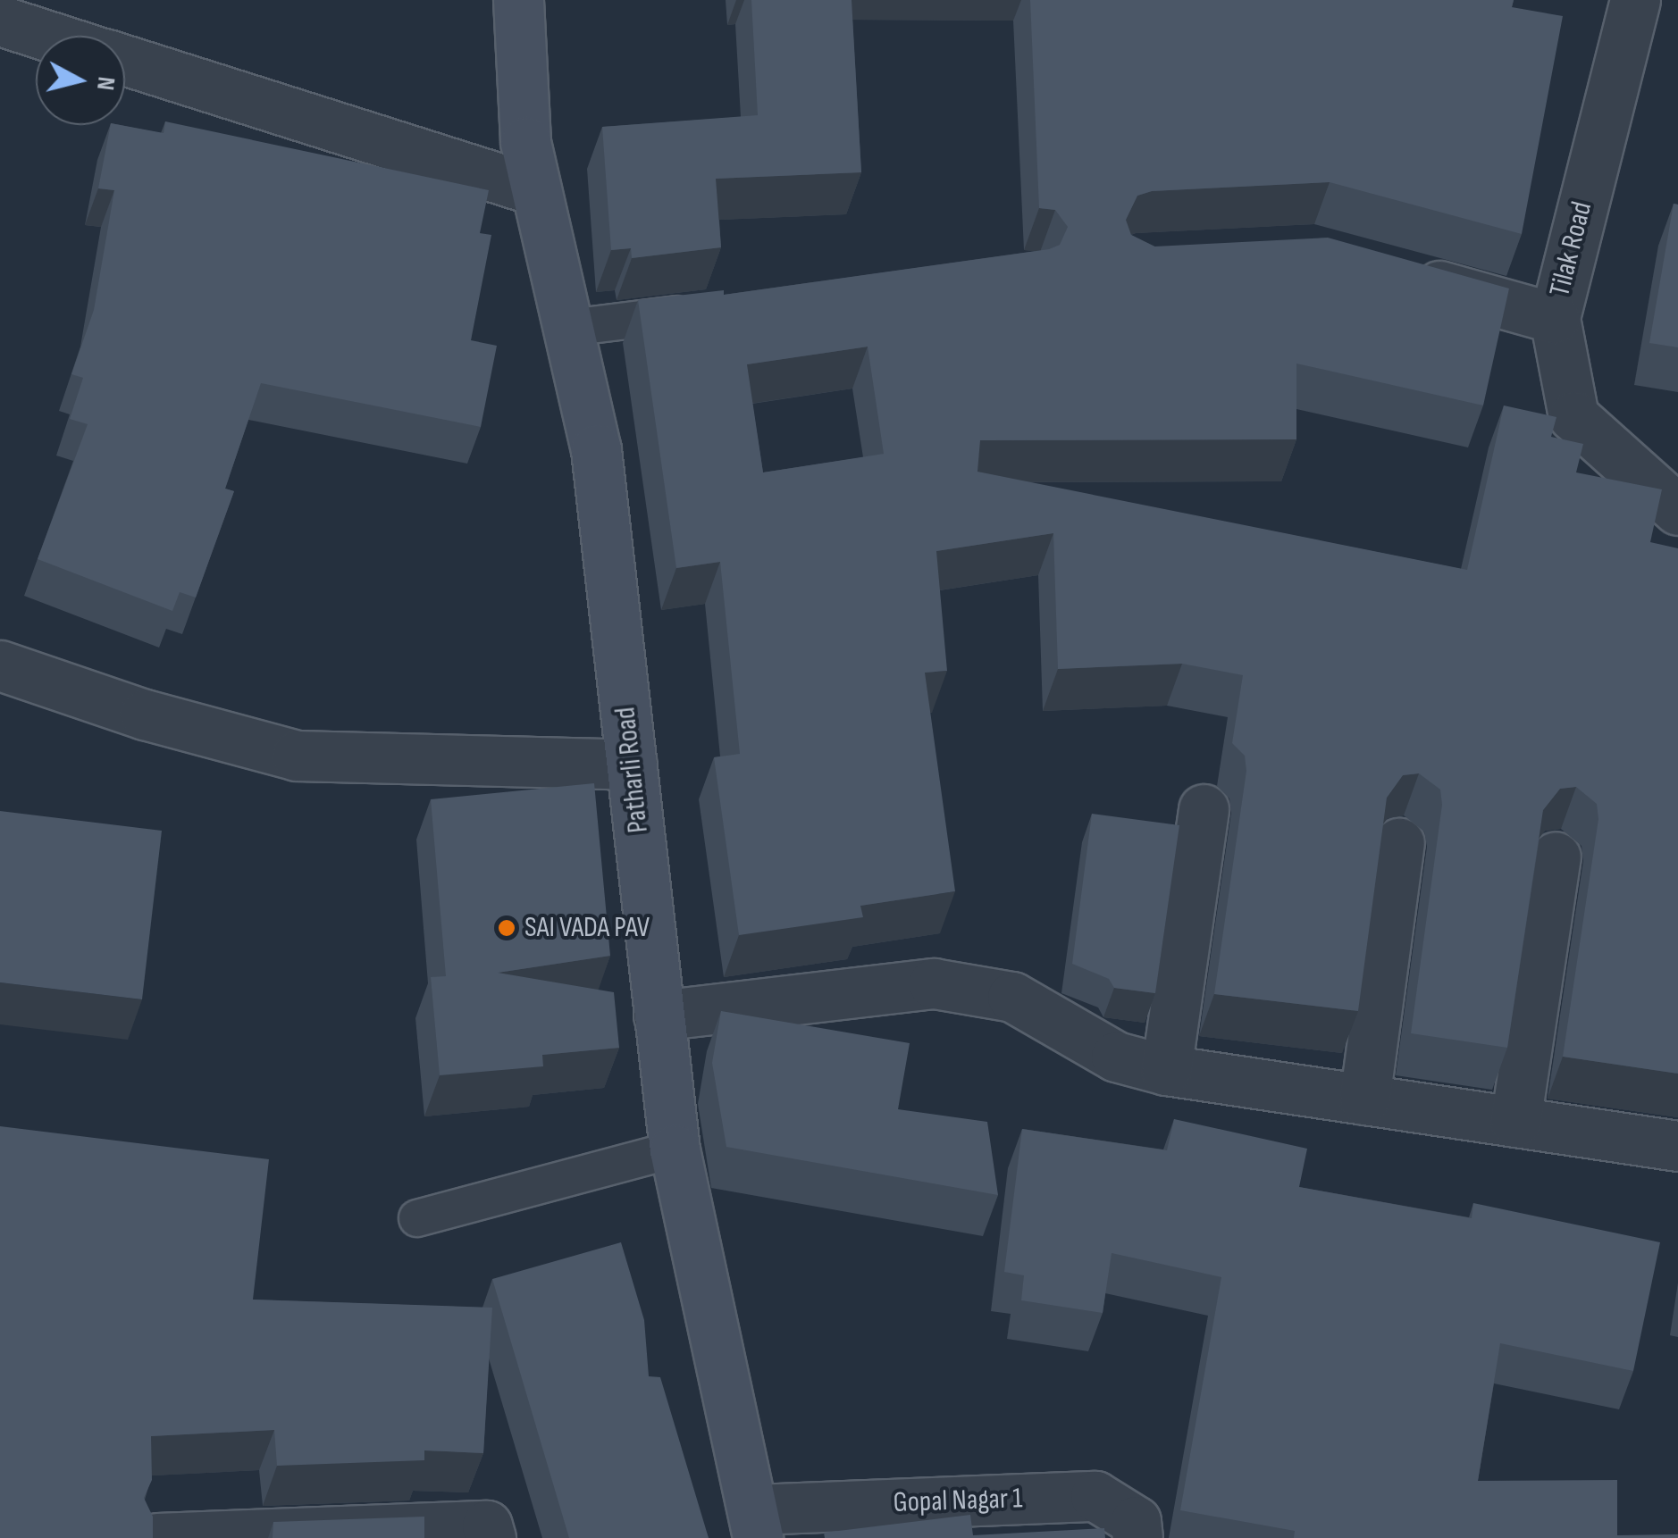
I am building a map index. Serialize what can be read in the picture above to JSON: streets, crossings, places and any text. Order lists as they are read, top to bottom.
{
  "streets": {
    "street": ["Tilak Road", "Patharli Road", "Gopal Nagar 1"]
  },
  "crossings": [
    ["Patharli Road", "Gopal Nagar 1"]
  ],
  "places": ["SAI VADA PAV"],
  "north": "right"
}
